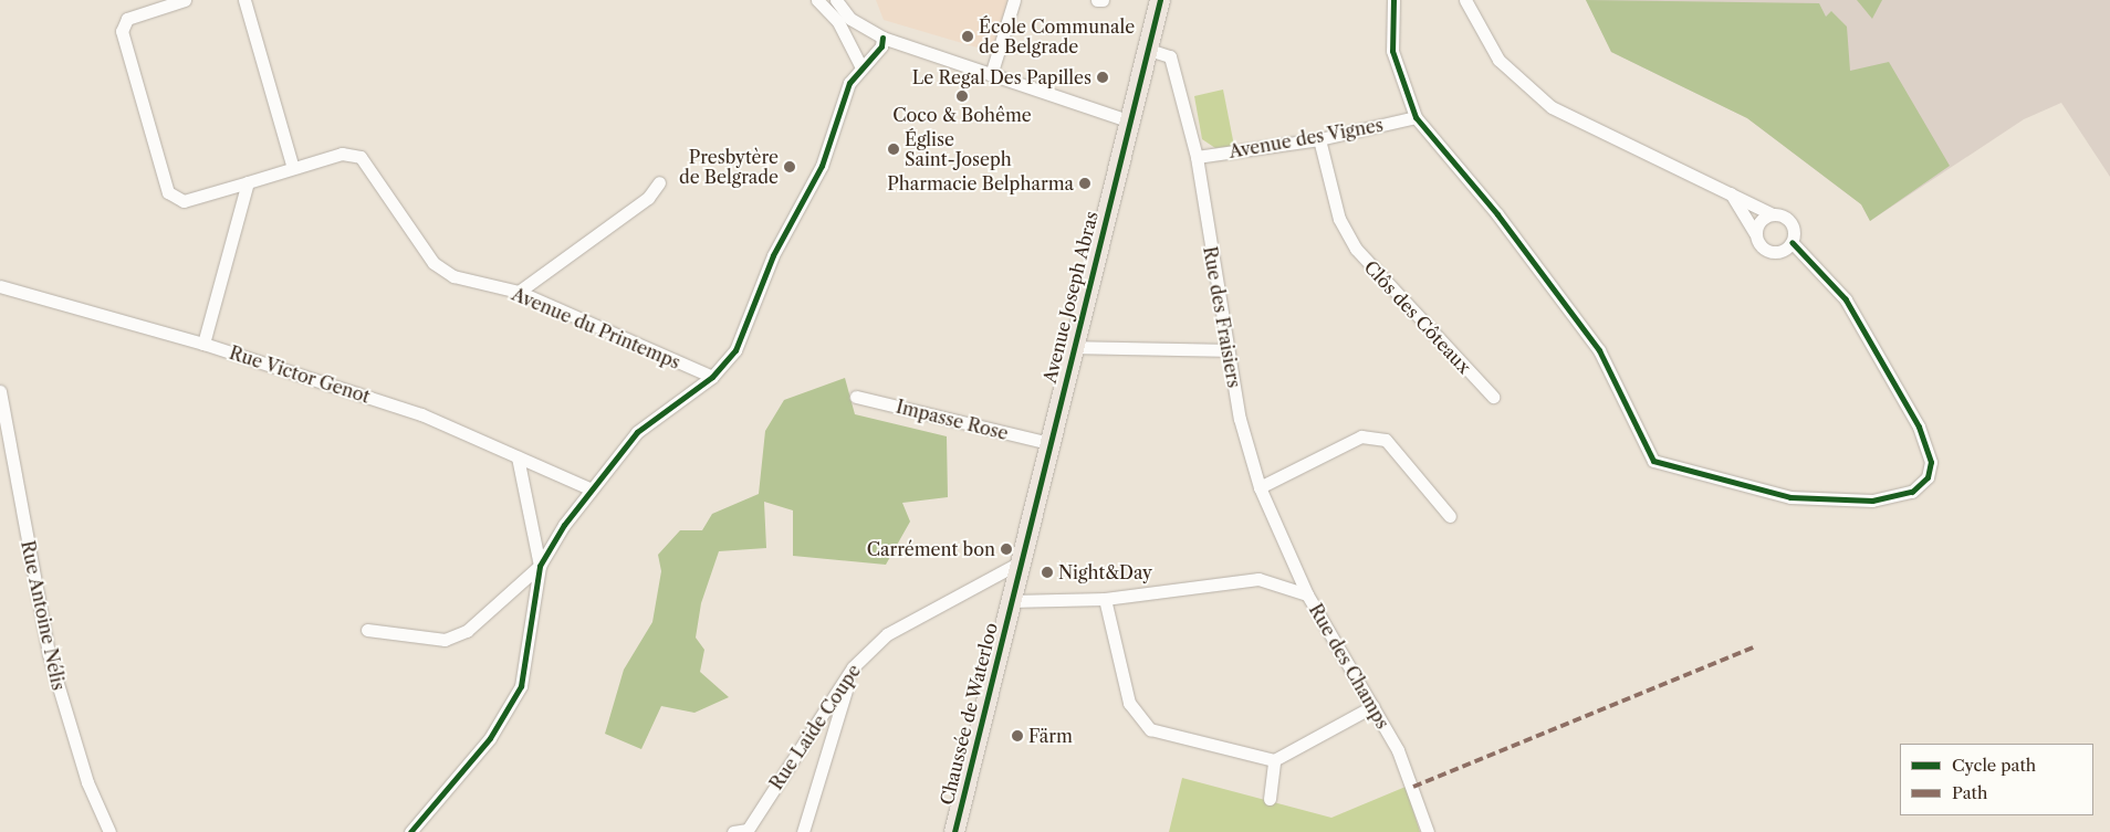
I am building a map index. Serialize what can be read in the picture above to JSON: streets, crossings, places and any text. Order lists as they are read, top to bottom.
{
  "streets": {
    "main road": ["Avenue Joseph Abras", "Chaussée de Waterloo"],
    "street": [
      "Avenue des Vignes",
      "Rue des Fraisiers",
      "Clôs des Côteaux",
      "Avenue du Printemps",
      "Rue Victor Genot",
      "Impasse Rose",
      "Rue Antoine Nélis",
      "Rue des Champs",
      "Rue Laide Coupe"
    ]
  },
  "crossings": [
    ["Avenue des Vignes", "Rue des Fraisiers"],
    ["Avenue des Vignes", "Clôs des Côteaux"],
    ["Avenue Joseph Abras", "Rue des Fraisiers"],
    ["Avenue Joseph Abras", "Impasse Rose"],
    ["Avenue Joseph Abras", "Rue des Champs"],
    ["Avenue Joseph Abras", "Chaussée de Waterloo"],
    ["Avenue Joseph Abras", "Rue Laide Coupe"],
    ["Rue des Fraisiers", "Rue des Champs"],
    ["Rue des Champs", "Chaussée de Waterloo"]
  ],
  "places": [
    "École Communale de Belgrade",
    "Le Regal Des Papilles",
    "Coco & Bohême",
    "Église Saint-Joseph",
    "Presbytère de Belgrade",
    "Pharmacie Belpharma",
    "Carrément bon",
    "Night&Day",
    "Färm"
  ],
  "legend": ["Cycle path", "Path"]
}
